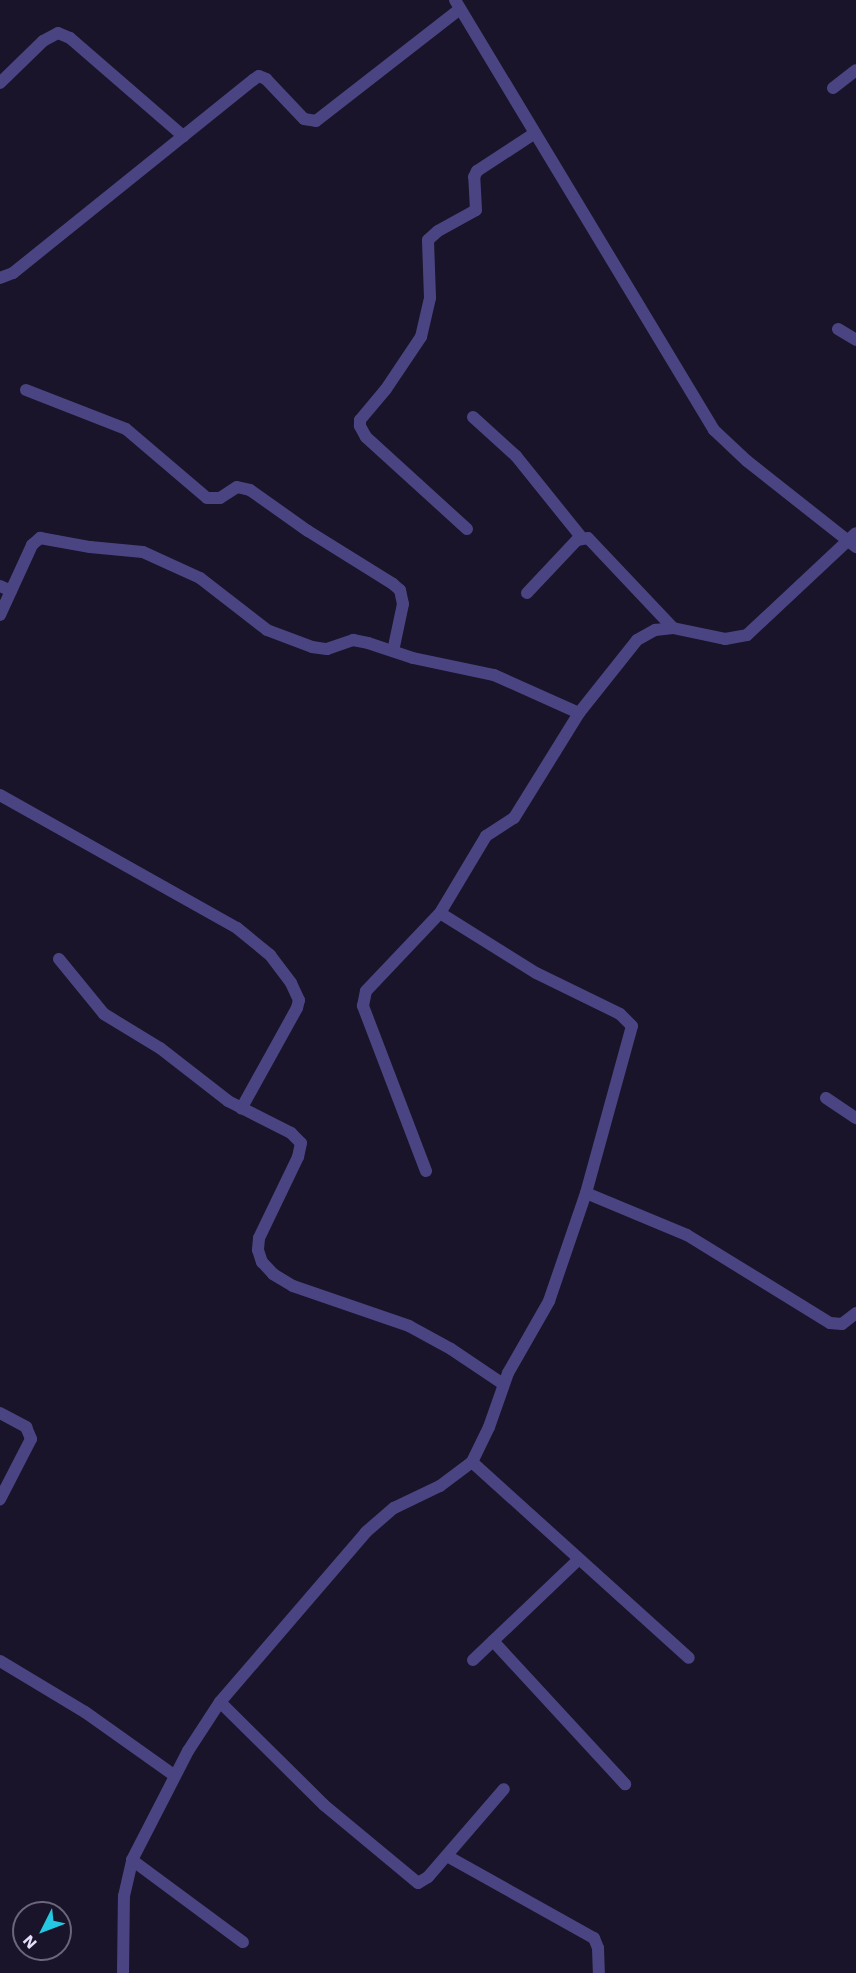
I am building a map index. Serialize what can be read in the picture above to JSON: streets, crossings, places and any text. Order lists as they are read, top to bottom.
{
  "north": "bottom left"
}
